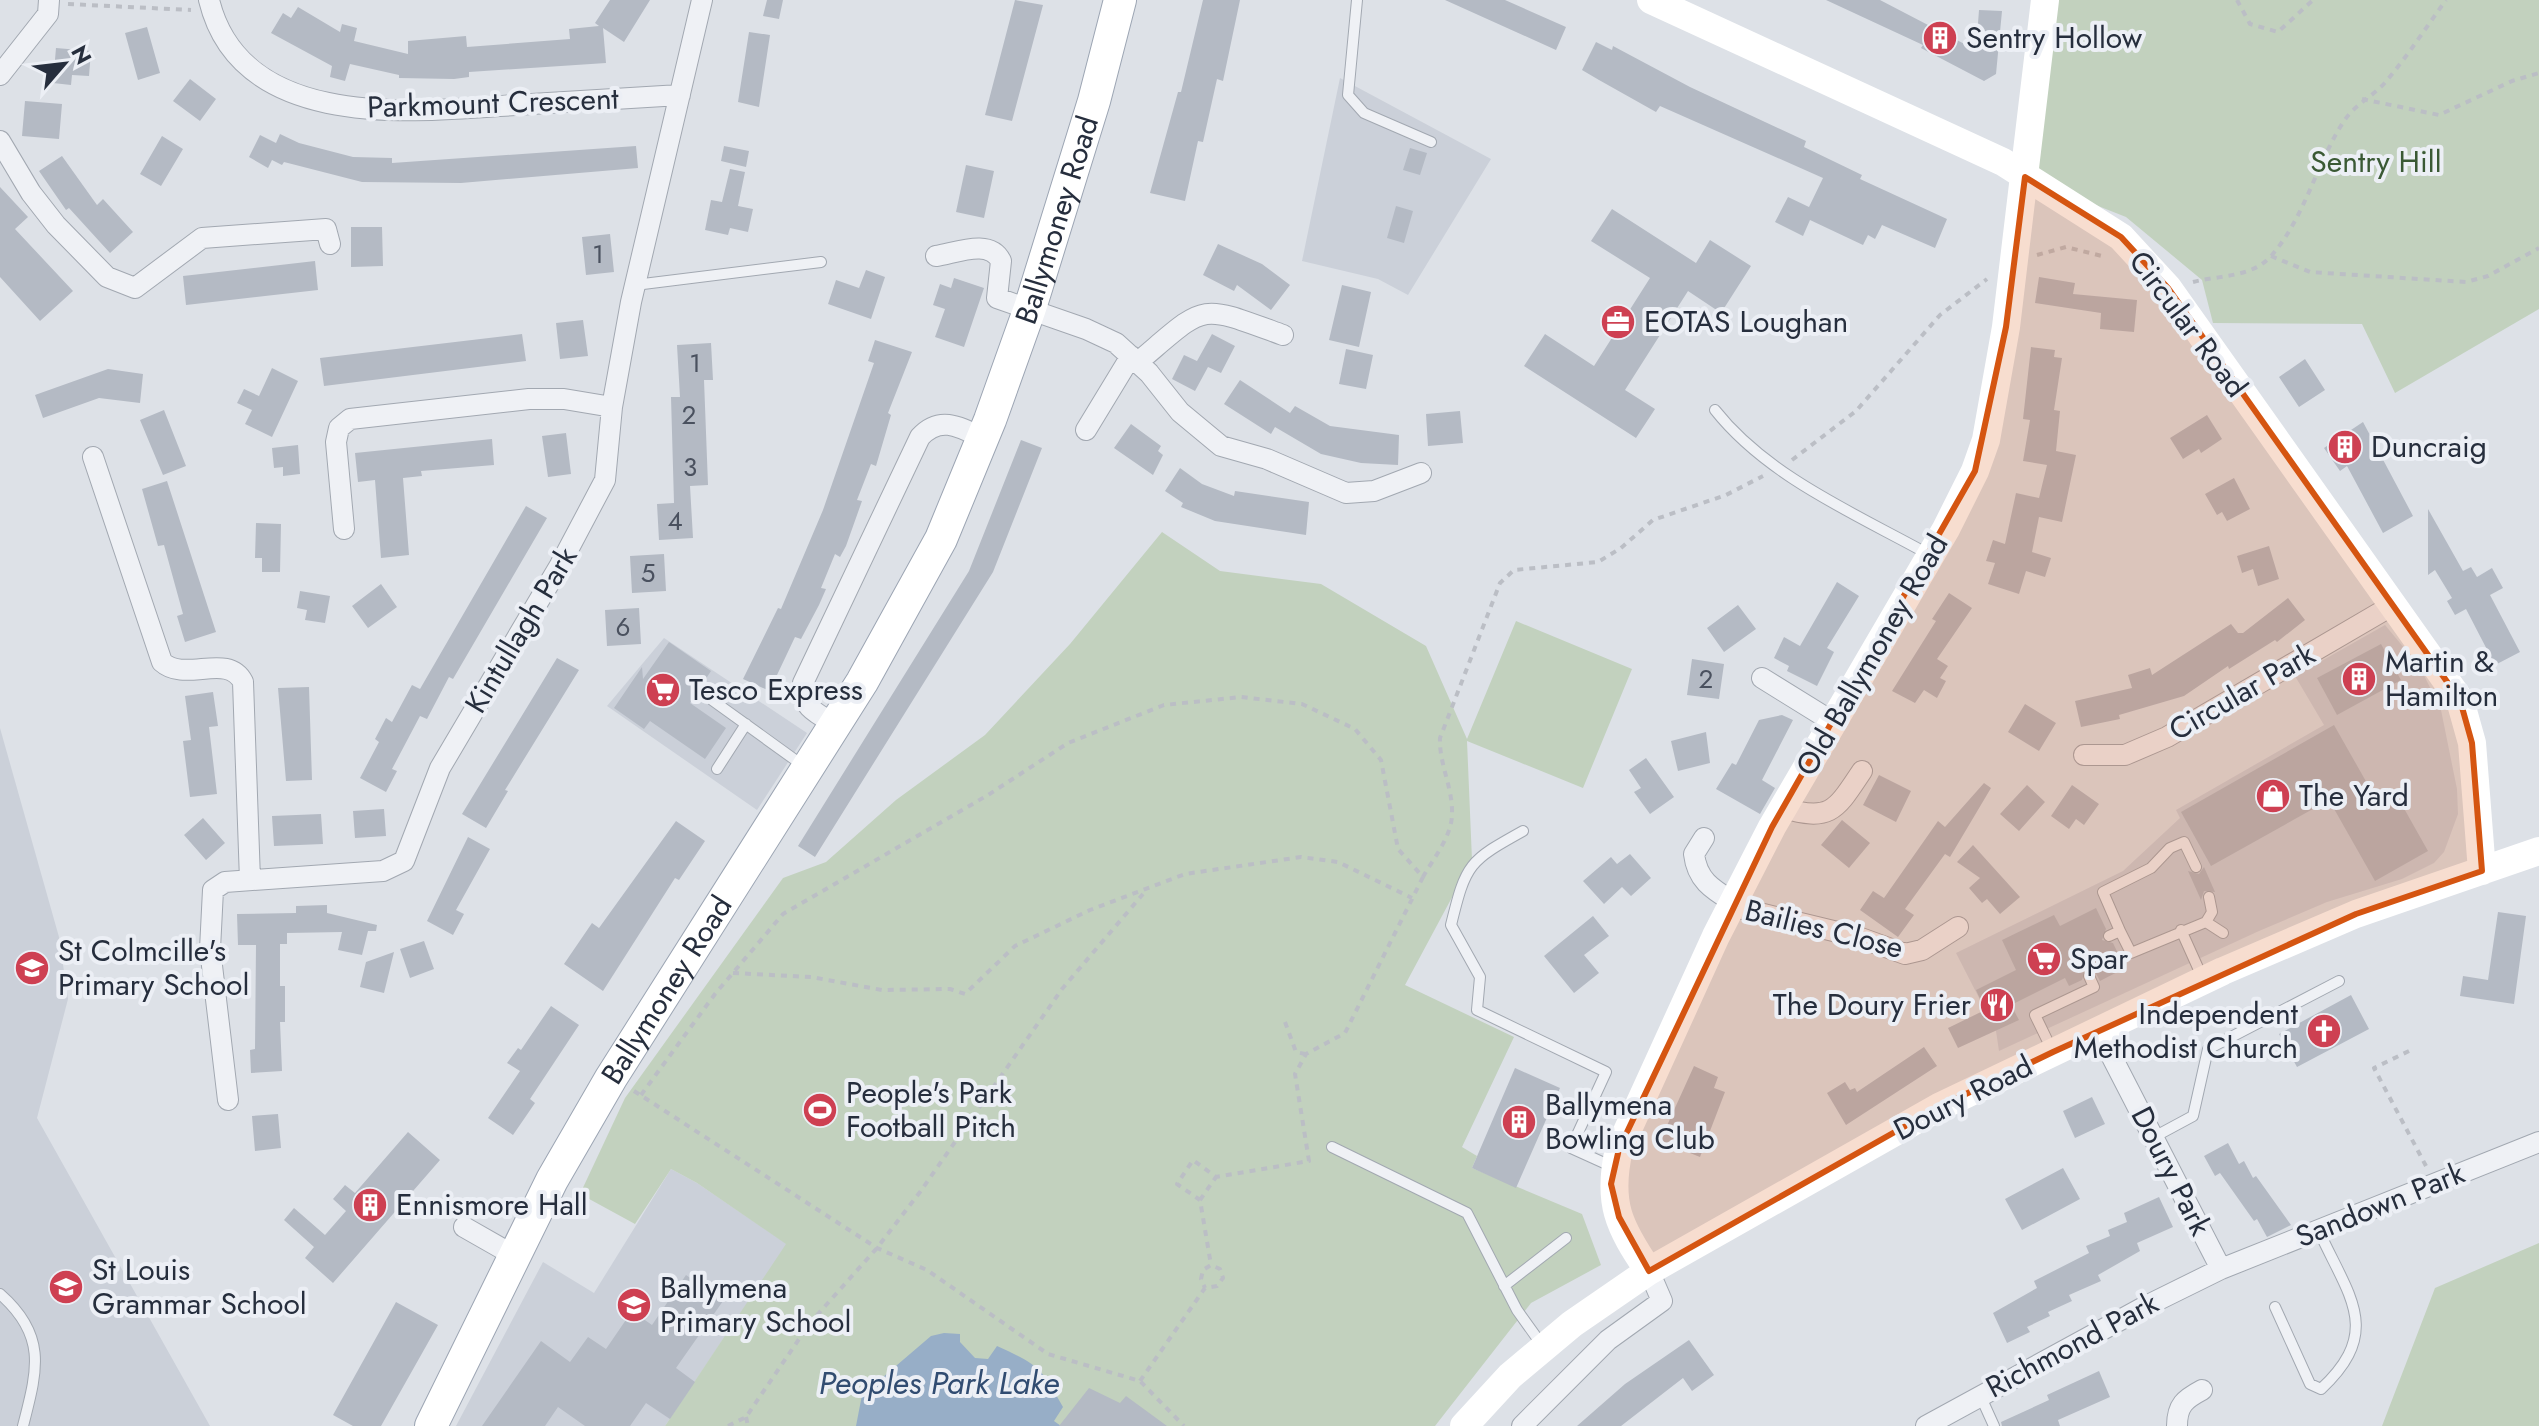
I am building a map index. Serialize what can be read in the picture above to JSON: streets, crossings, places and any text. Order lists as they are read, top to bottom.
{
  "streets": {
    "main road": ["Ballymoney Road"],
    "street": [
      "Parkmount Crescent",
      "Circular Road",
      "Kintullagh Park",
      "Old Ballymoney Road",
      "Circular Park",
      "Bailies Close",
      "Doury Road",
      "Doury Park",
      "Sandown Park",
      "Richmond Park"
    ]
  },
  "crossings": [
    ["Parkmount Crescent", "Kintullagh Park"],
    ["Circular Road", "Old Ballymoney Road"],
    ["Circular Road", "Circular Park"],
    ["Circular Road", "Doury Road"],
    ["Old Ballymoney Road", "Bailies Close"],
    ["Old Ballymoney Road", "Doury Road"],
    ["Doury Road", "Doury Park"],
    ["Doury Park", "Sandown Park"],
    ["Doury Park", "Richmond Park"],
    ["Sandown Park", "Richmond Park"]
  ],
  "water": ["Peoples Park Lake"],
  "parks": ["Sentry Hill"],
  "places": {
    "building": [
      "Sentry Hollow",
      "Duncraig",
      "Martin & Hamilton",
      "Ballymena Bowling Club",
      "Ennismore Hall"
    ],
    "office": ["EOTAS Loughan"],
    "supermarket": ["Tesco Express", "Spar"],
    "shop": ["The Yard"],
    "school or university": ["St Colmcille's Primary School", "St Louis Grammar School", "Ballymena Primary School"],
    "restaurant": ["The Doury Frier"],
    "church": ["Independent Methodist Church"],
    "sports": ["People's Park Football Pitch"]
  },
  "house_numbers": [
    "1",
    "1",
    "2",
    "3",
    "4",
    "5",
    "6",
    "2"
  ],
  "north": "top right"
}
